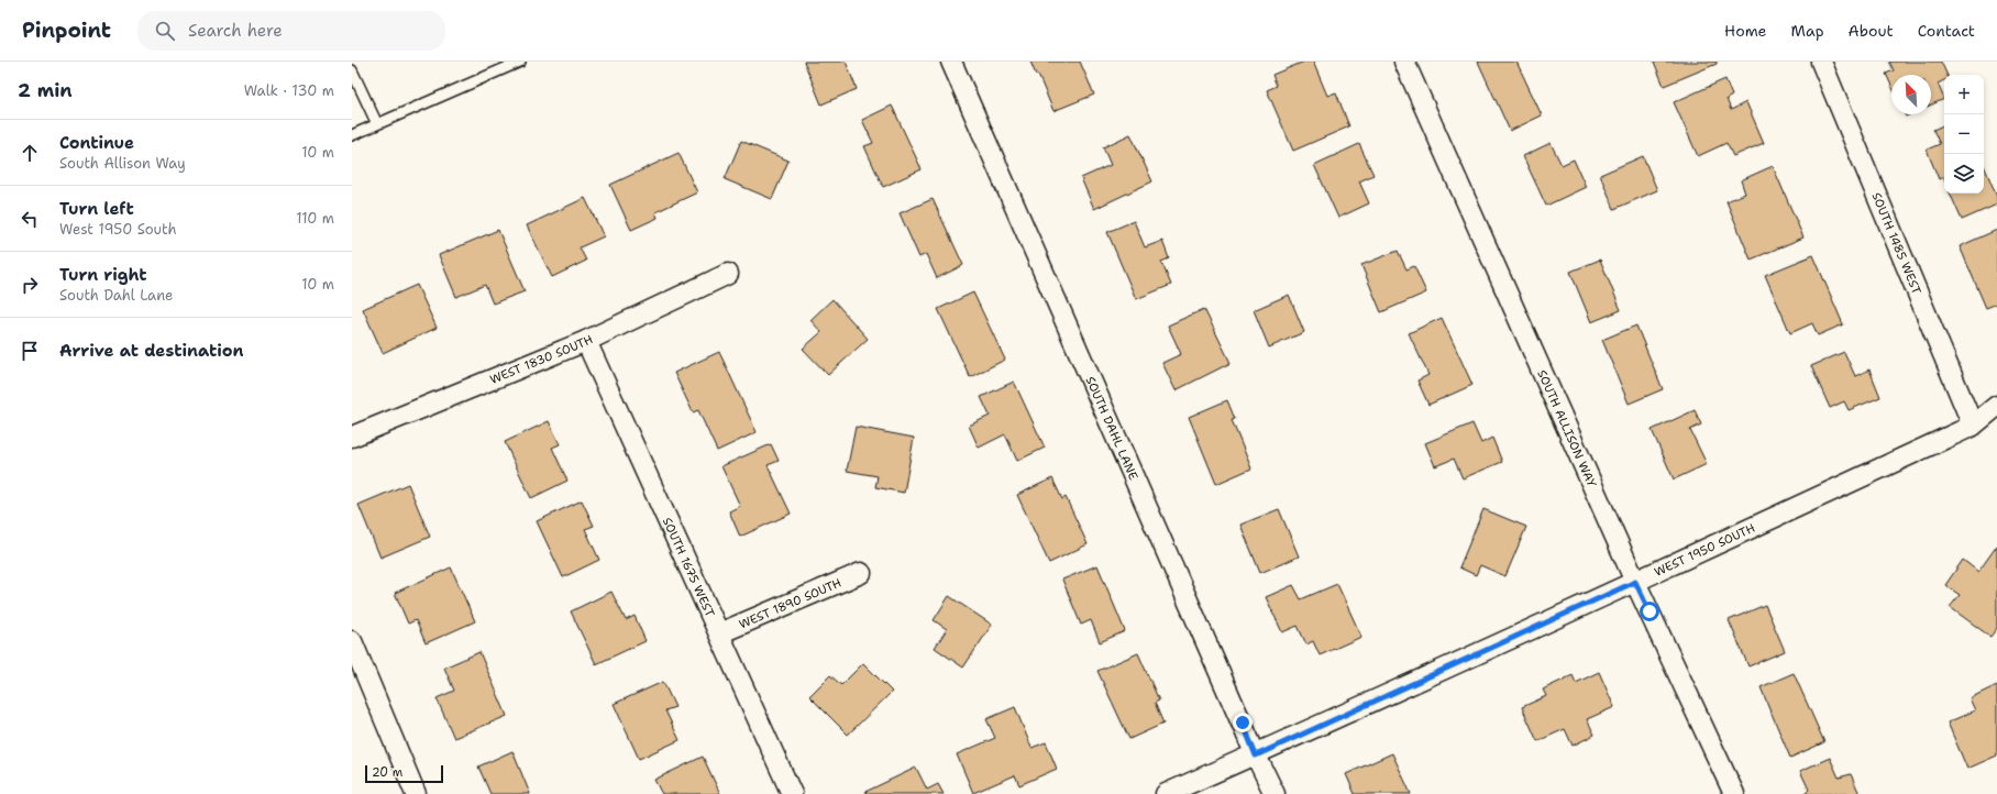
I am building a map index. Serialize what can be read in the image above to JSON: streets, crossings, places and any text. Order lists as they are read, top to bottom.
{
  "streets": {
    "street": [
      "SOUTH 1485 WEST",
      "WEST 1830 SOUTH",
      "SOUTH DAHL LANE",
      "SOUTH ALLISON WAY",
      "WEST 1950 SOUTH",
      "SOUTH 1675 WEST",
      "WEST 1890 SOUTH"
    ]
  },
  "crossings": [
    ["SOUTH 1485 WEST", "WEST 1950 SOUTH"],
    ["WEST 1830 SOUTH", "SOUTH 1675 WEST"],
    ["SOUTH DAHL LANE", "WEST 1950 SOUTH"],
    ["SOUTH ALLISON WAY", "WEST 1950 SOUTH"],
    ["SOUTH 1675 WEST", "WEST 1890 SOUTH"]
  ],
  "scale_bar": "20 m",
  "north": "top left",
  "page": {
    "header": "Pinpoint",
    "search": "Search here",
    "nav": [
      "Home",
      "Map",
      "About",
      "Contact"
    ],
    "heading": ["2 min", "Walk · 130 m"],
    "map_buttons": ["+", "−"],
    "list": [
      ["Continue", "South Allison Way", "10 m"],
      ["Turn left", "West 1950 South", "110 m"],
      ["Turn right", "South Dahl Lane", "10 m"],
      "Arrive at destination"
    ],
    "scale": "20 m"
  }
}
